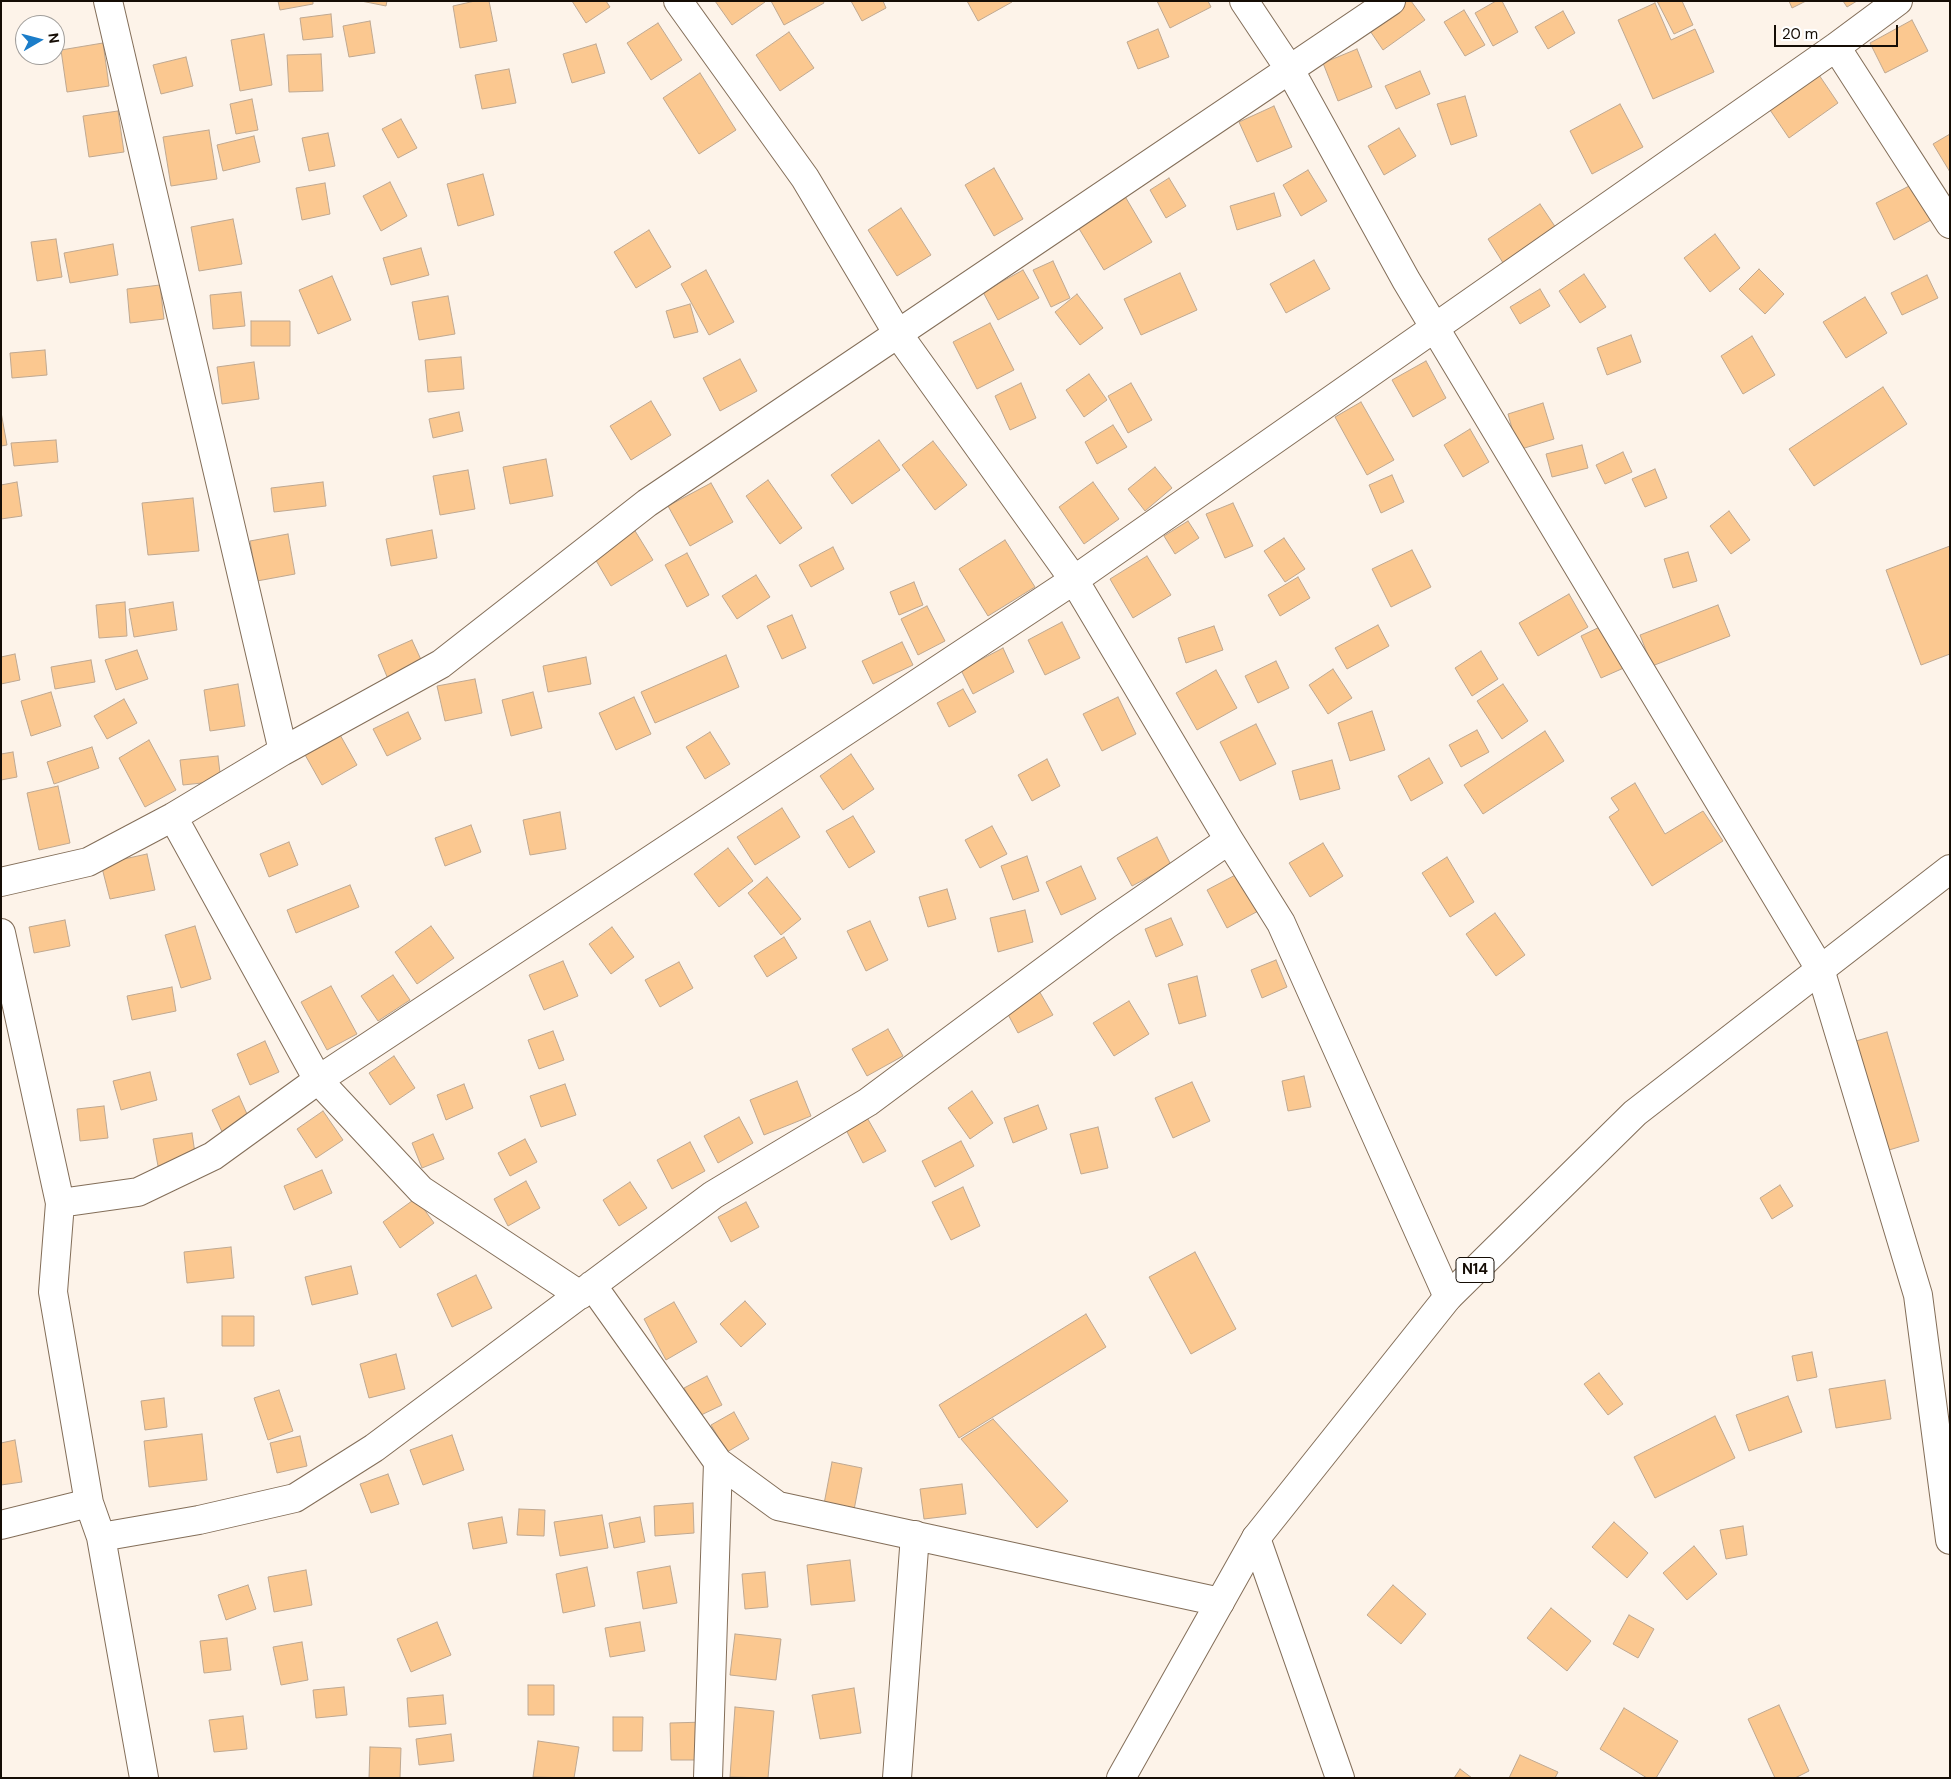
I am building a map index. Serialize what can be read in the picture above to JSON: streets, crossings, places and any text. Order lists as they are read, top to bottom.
{
  "streets": {
    "street": ["N14"]
  },
  "scale_bar": "20 m",
  "north": "right"
}
